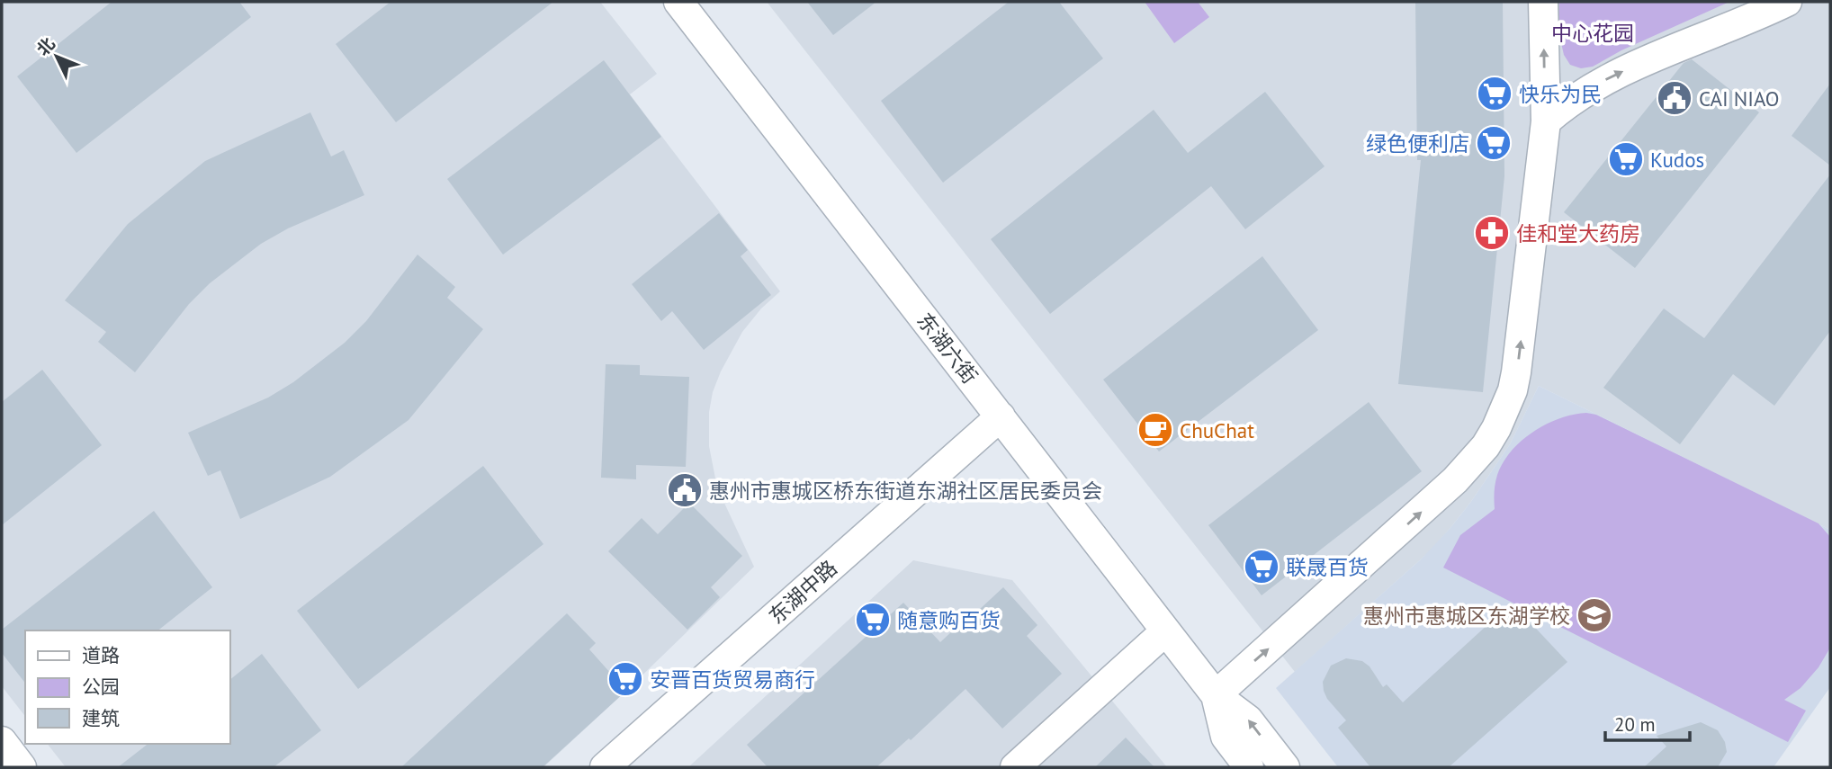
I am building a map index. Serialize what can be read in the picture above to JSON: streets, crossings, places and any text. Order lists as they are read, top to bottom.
{
  "streets": {
    "street": ["东湖六街", "东湖中路"]
  },
  "crossings": [
    ["东湖六街", "东湖中路"]
  ],
  "parks": ["中心花园"],
  "places": {
    "supermarket": [
      "快乐为民",
      "绿色便利店",
      "Kudos",
      "联晟百货",
      "随意购百货",
      "安晋百货贸易商行"
    ],
    "public building": ["CAI NIAO", "惠州市惠城区桥东街道东湖社区居民委员会"],
    "pharmacy": ["佳和堂大药房"],
    "cafe": ["ChuChat"],
    "school or university": ["惠州市惠城区东湖学校"]
  },
  "legend": ["道路", "公园", "建筑"],
  "scale_bar": "20 m",
  "north": "top left"
}
